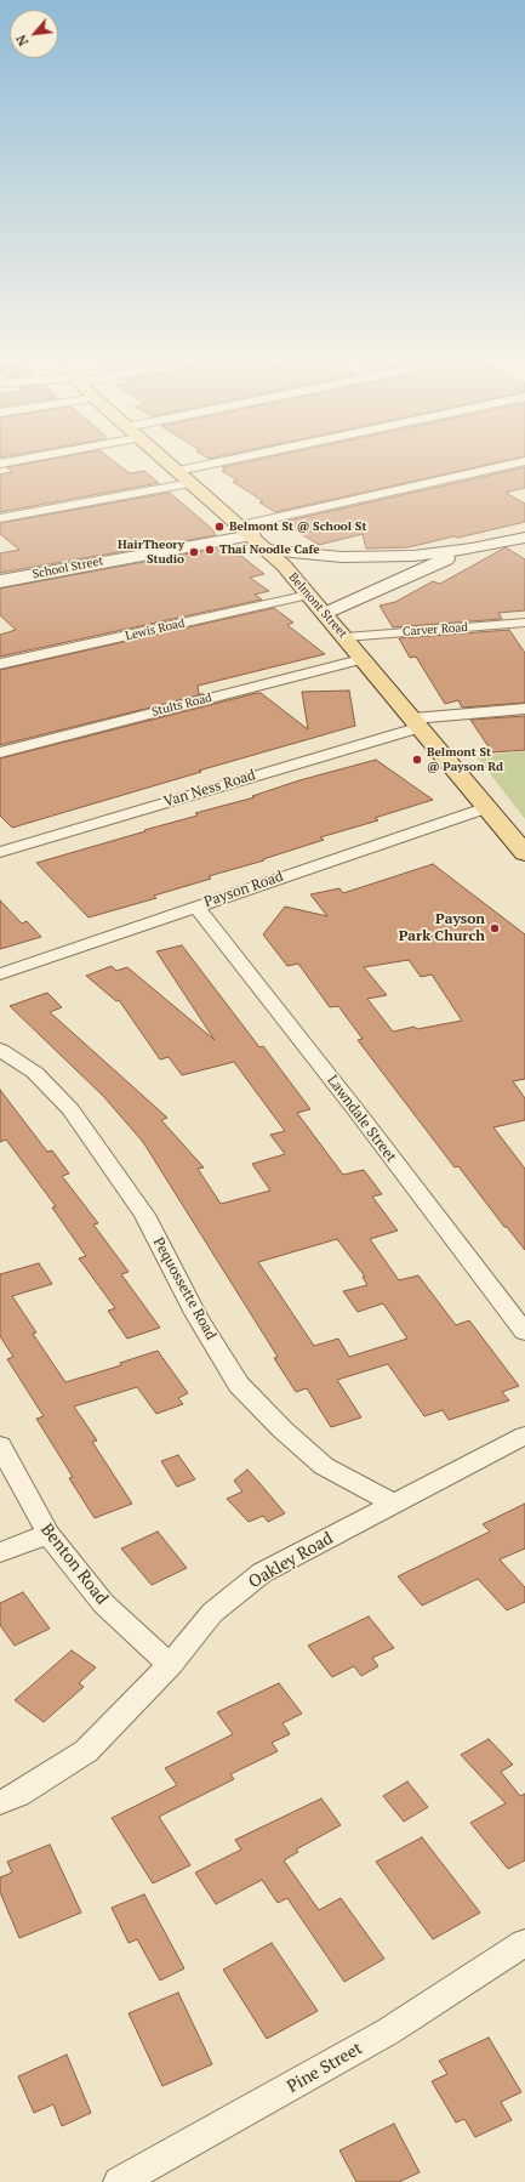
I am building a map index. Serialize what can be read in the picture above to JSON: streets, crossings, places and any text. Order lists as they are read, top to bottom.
{
  "streets": {
    "main road": ["Belmont Street"],
    "street": [
      "School Street",
      "Lewis Road",
      "Carver Road",
      "Stults Road",
      "Van Ness Road",
      "Payson Road",
      "Lawndale Street",
      "Pequossette Road",
      "Oakley Road",
      "Benton Road",
      "Pine Street"
    ]
  },
  "crossings": [
    ["School Street", "Belmont Street"],
    ["Belmont Street", "Lewis Road"],
    ["Belmont Street", "Carver Road"],
    ["Belmont Street", "Stults Road"],
    ["Belmont Street", "Van Ness Road"],
    ["Belmont Street", "Payson Road"],
    ["Payson Road", "Lawndale Street"],
    ["Pequossette Road", "Oakley Road"],
    ["Oakley Road", "Benton Road"]
  ],
  "places": [
    "Belmont St @ School St",
    "Thai Noodle Cafe",
    "HairTheory Studio",
    "Belmont St @ Payson Rd",
    "Payson Park Church"
  ],
  "north": "bottom left"
}
